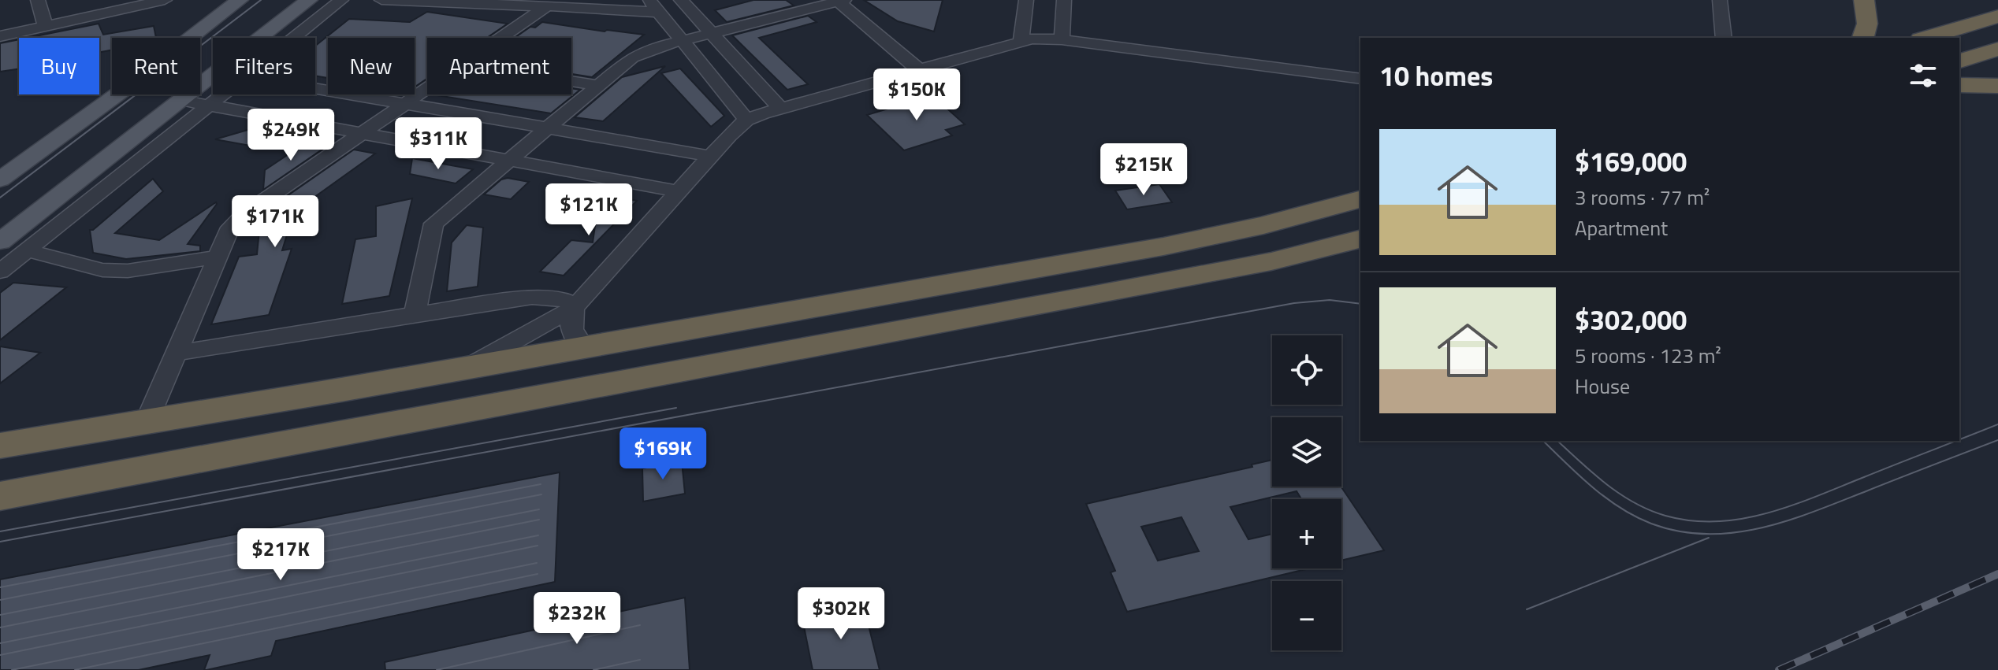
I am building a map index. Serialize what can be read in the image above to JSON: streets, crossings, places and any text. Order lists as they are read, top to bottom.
{
  "page": {
    "chip": [
      "Buy",
      "Rent",
      "Filters",
      "New",
      "Apartment"
    ],
    "heading": "10 homes",
    "price": [
      "$150K",
      "$249K",
      "$311K",
      "$215K",
      "$121K",
      "$171K",
      "$169K",
      "$217K",
      "$302K",
      "$232K"
    ],
    "list": [
      {
        "name": "$169,000",
        "note": "3 rooms · 77 m² · Apartment"
      },
      {
        "name": "$302,000",
        "note": "5 rooms · 123 m² · House"
      }
    ],
    "map_buttons": ["+", "−"]
  }
}
